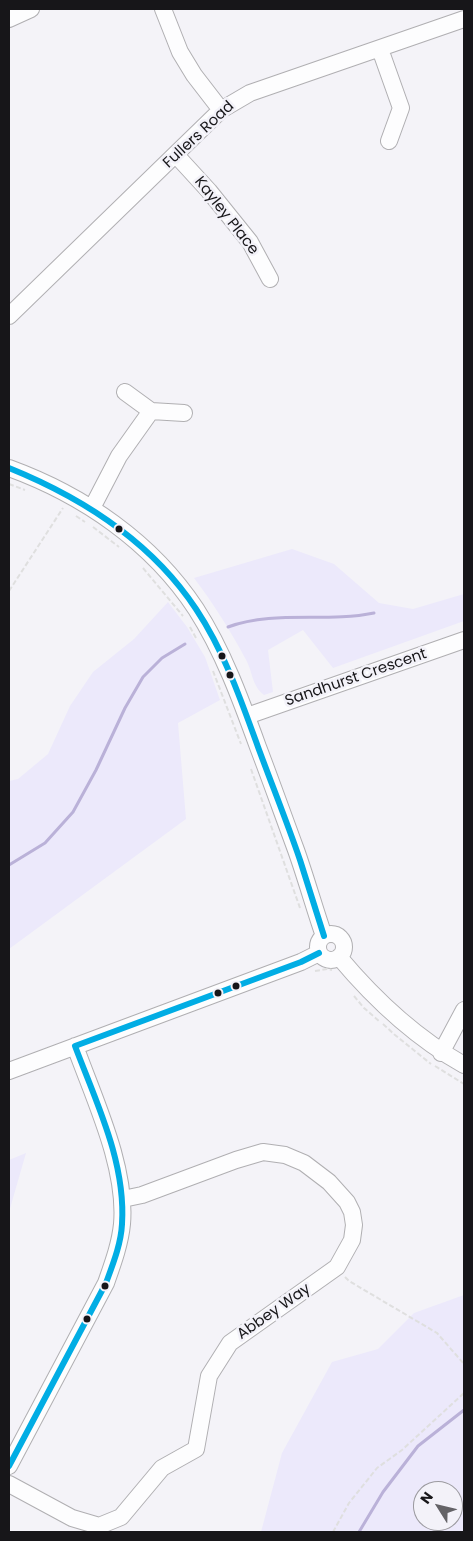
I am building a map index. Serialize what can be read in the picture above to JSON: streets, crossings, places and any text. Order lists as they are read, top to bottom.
{
  "streets": {
    "street": [
      "Fullers Road",
      "Kayley Place",
      "Sandhurst Crescent",
      "Abbey Way"
    ]
  },
  "crossings": [
    ["Fullers Road", "Kayley Place"]
  ],
  "north": "top left"
}
